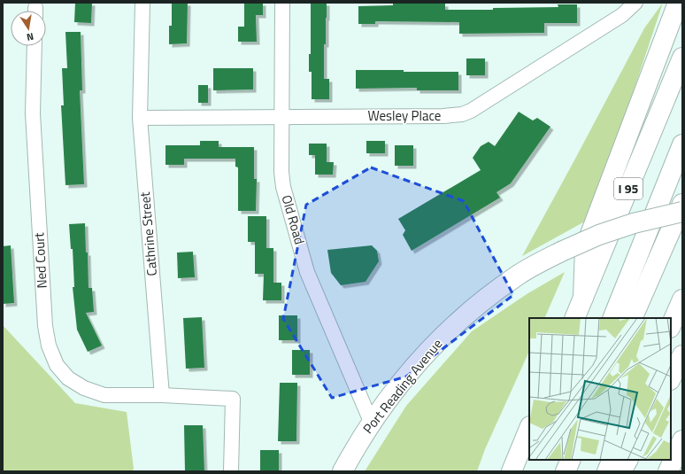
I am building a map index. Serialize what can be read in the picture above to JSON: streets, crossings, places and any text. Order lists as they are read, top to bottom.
{
  "streets": {
    "main road": ["I 95", "Port Reading Avenue"],
    "street": [
      "Wesley Place",
      "Old Road",
      "Cathrine Street",
      "Ned Court"
    ]
  },
  "crossings": [
    ["Wesley Place", "Old Road"],
    ["Wesley Place", "Cathrine Street"],
    ["Old Road", "Port Reading Avenue"],
    ["Cathrine Street", "Ned Court"]
  ],
  "north": "bottom"
}
